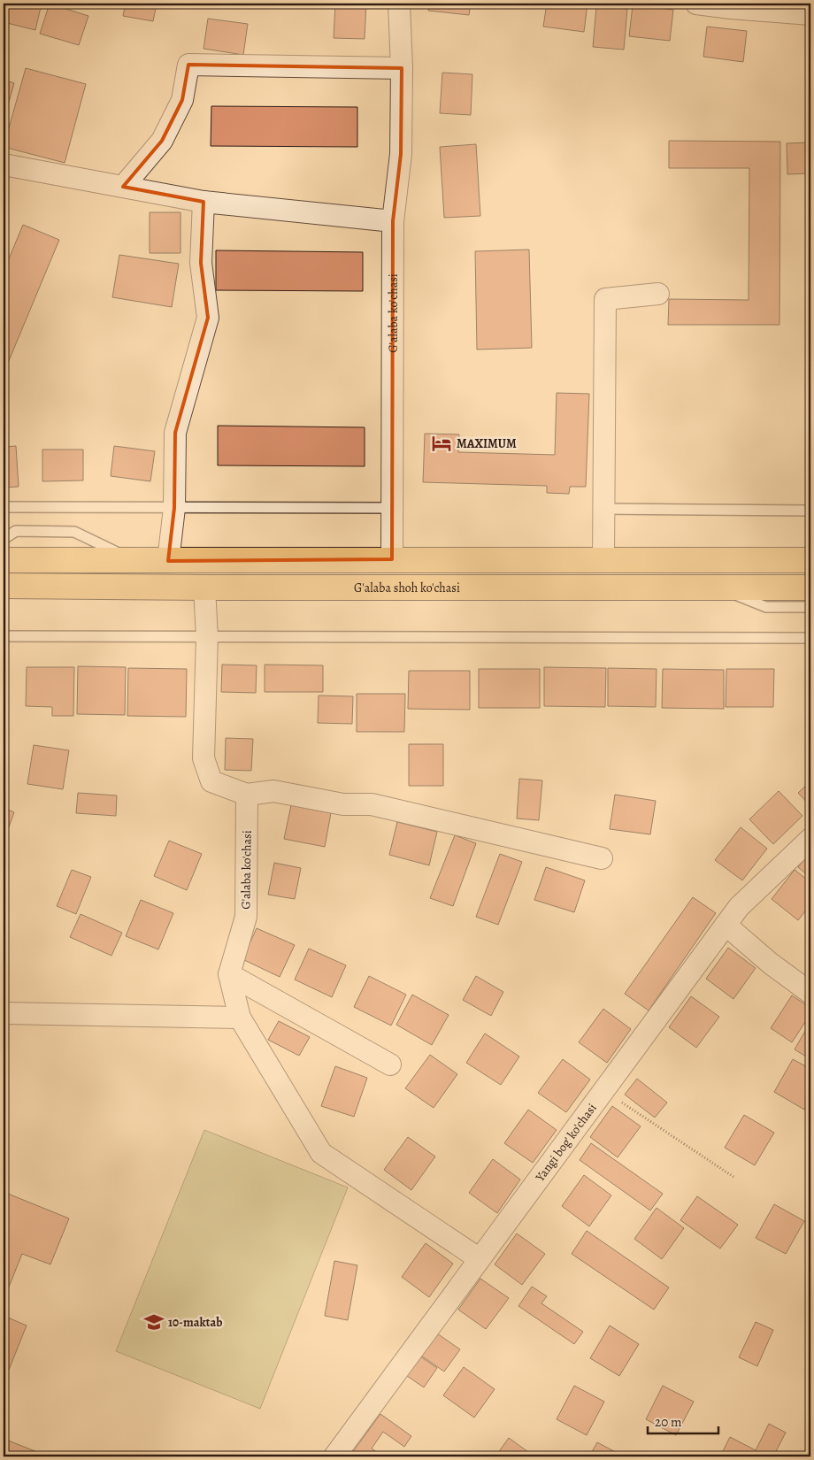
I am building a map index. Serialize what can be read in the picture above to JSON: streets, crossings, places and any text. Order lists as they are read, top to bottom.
{
  "streets": {
    "main road": ["G'alaba shoh ko'chasi"],
    "street": ["G'alaba ko'chasi", "Yangi bog' ko'chasi"]
  },
  "places": {
    "hotel": ["MAXIMUM"],
    "school or university": ["10-maktab"]
  },
  "scale_bar": "20 m"
}
